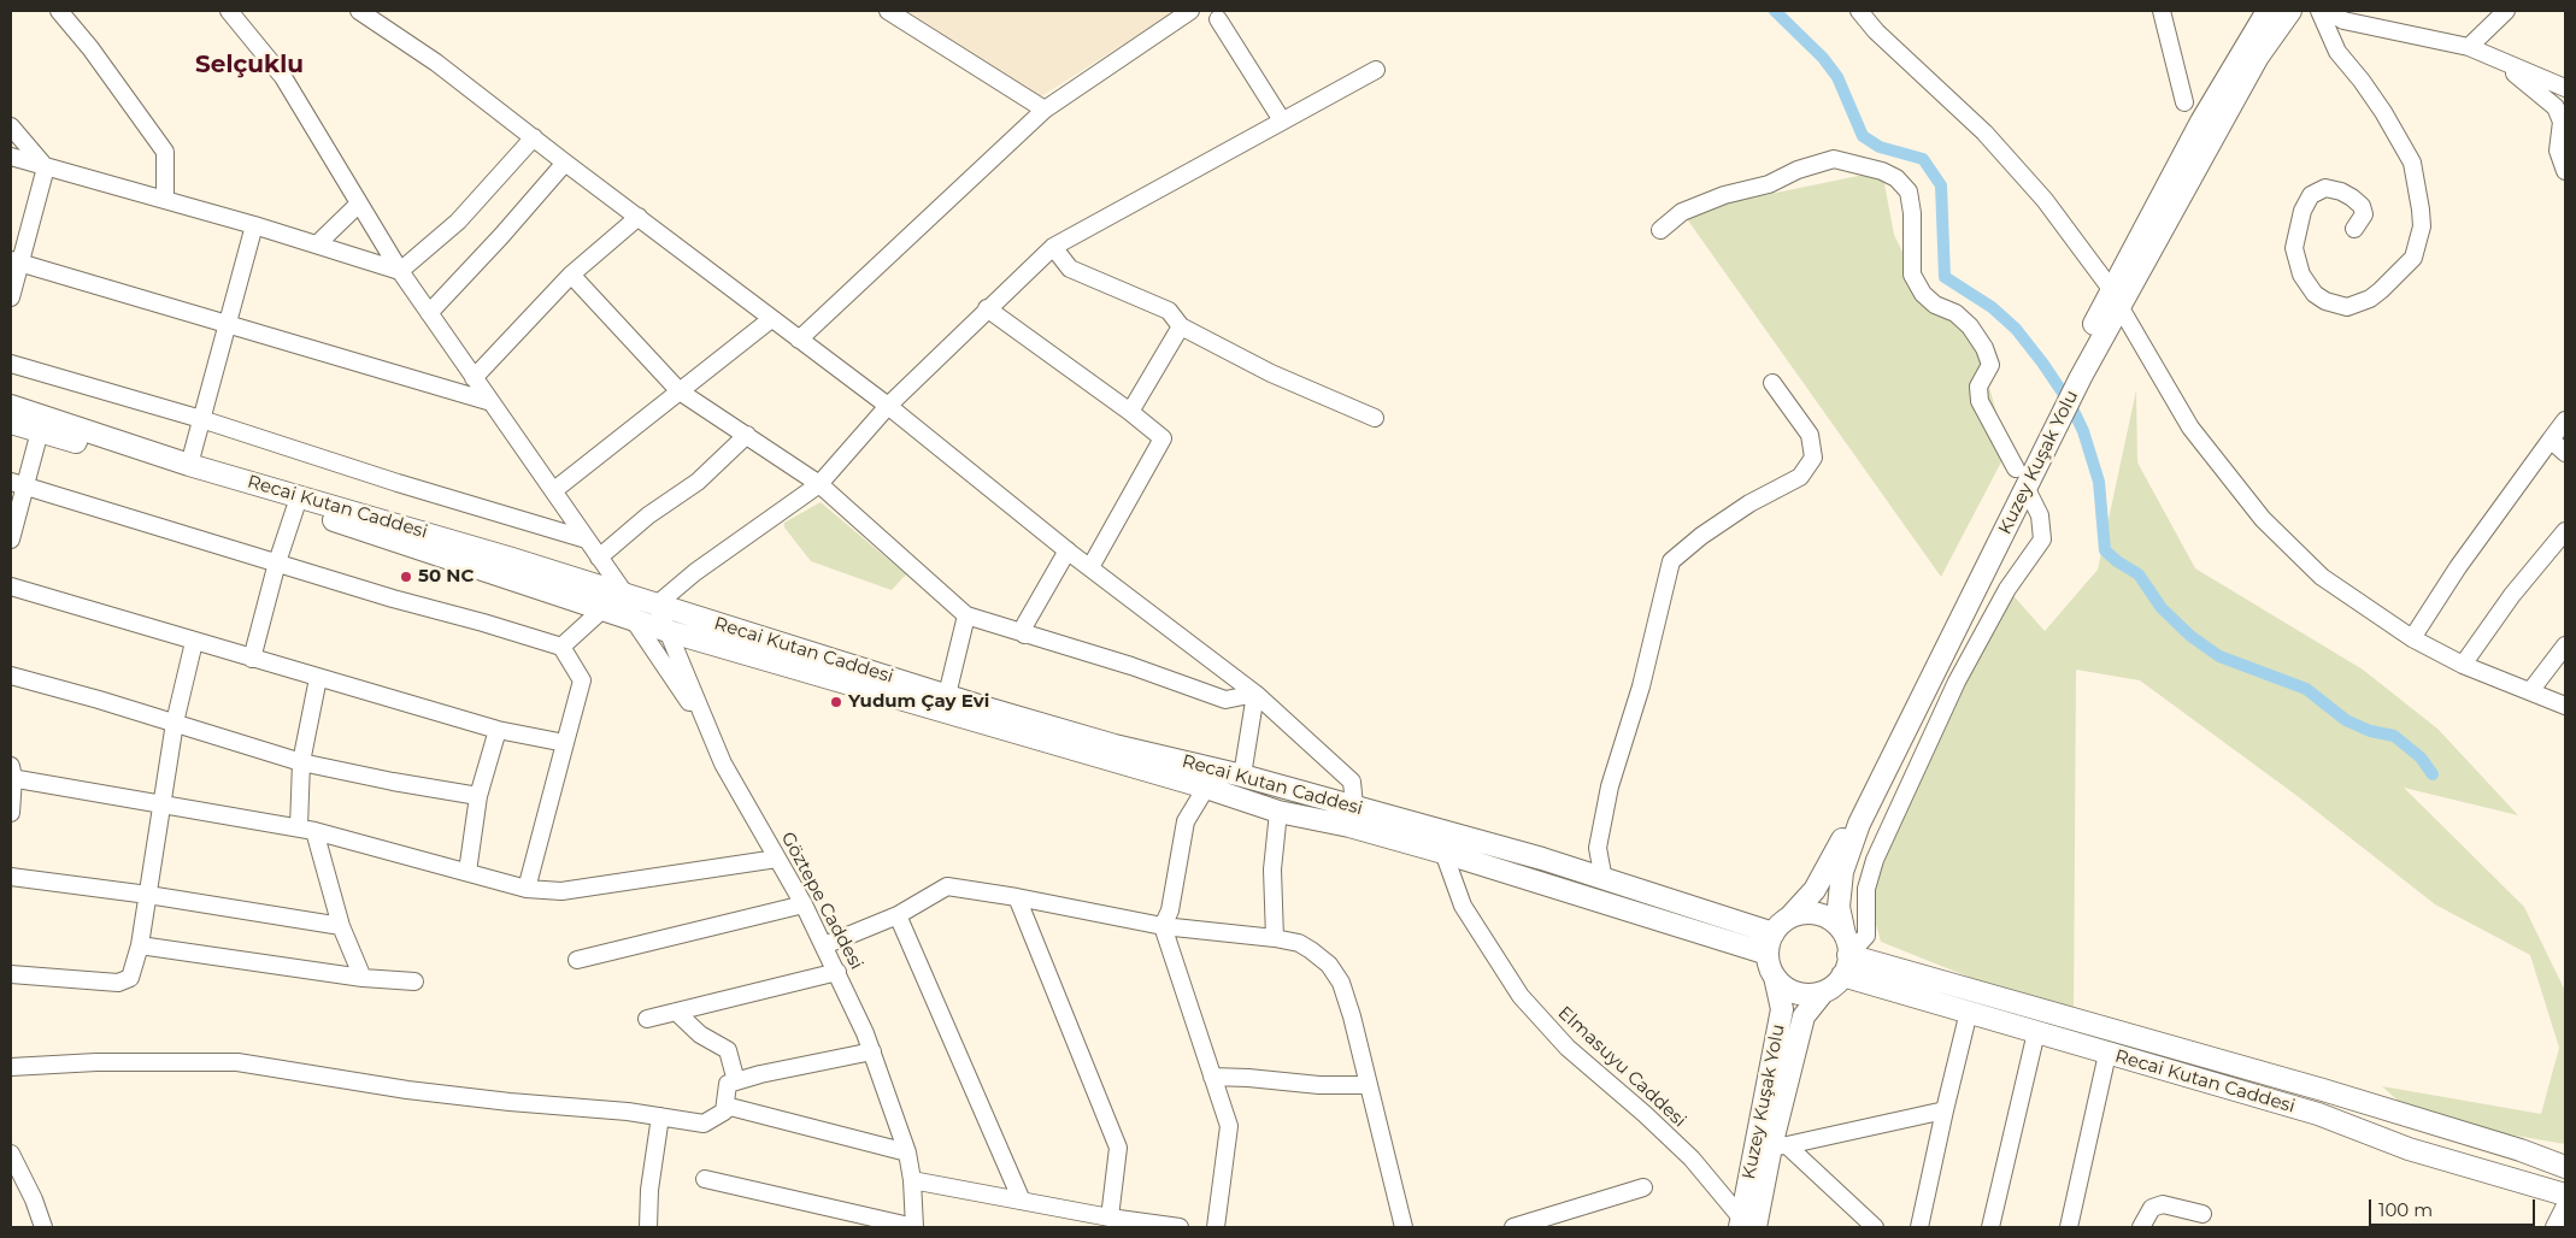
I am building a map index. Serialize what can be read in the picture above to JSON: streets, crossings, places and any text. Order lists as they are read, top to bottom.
{
  "streets": {
    "main road": ["Kuzey Kuşak Yolu", "Recai Kutan Caddesi"],
    "street": ["Göztepe Caddesi", "Elmasuyu Caddesi"]
  },
  "crossings": [
    ["Kuzey Kuşak Yolu", "Recai Kutan Caddesi"],
    ["Kuzey Kuşak Yolu", "Elmasuyu Caddesi"],
    ["Recai Kutan Caddesi", "Göztepe Caddesi"],
    ["Recai Kutan Caddesi", "Elmasuyu Caddesi"]
  ],
  "districts": ["Selçuklu"],
  "places": ["50 NC", "Yudum Çay Evi"],
  "scale_bar": "100 m"
}
